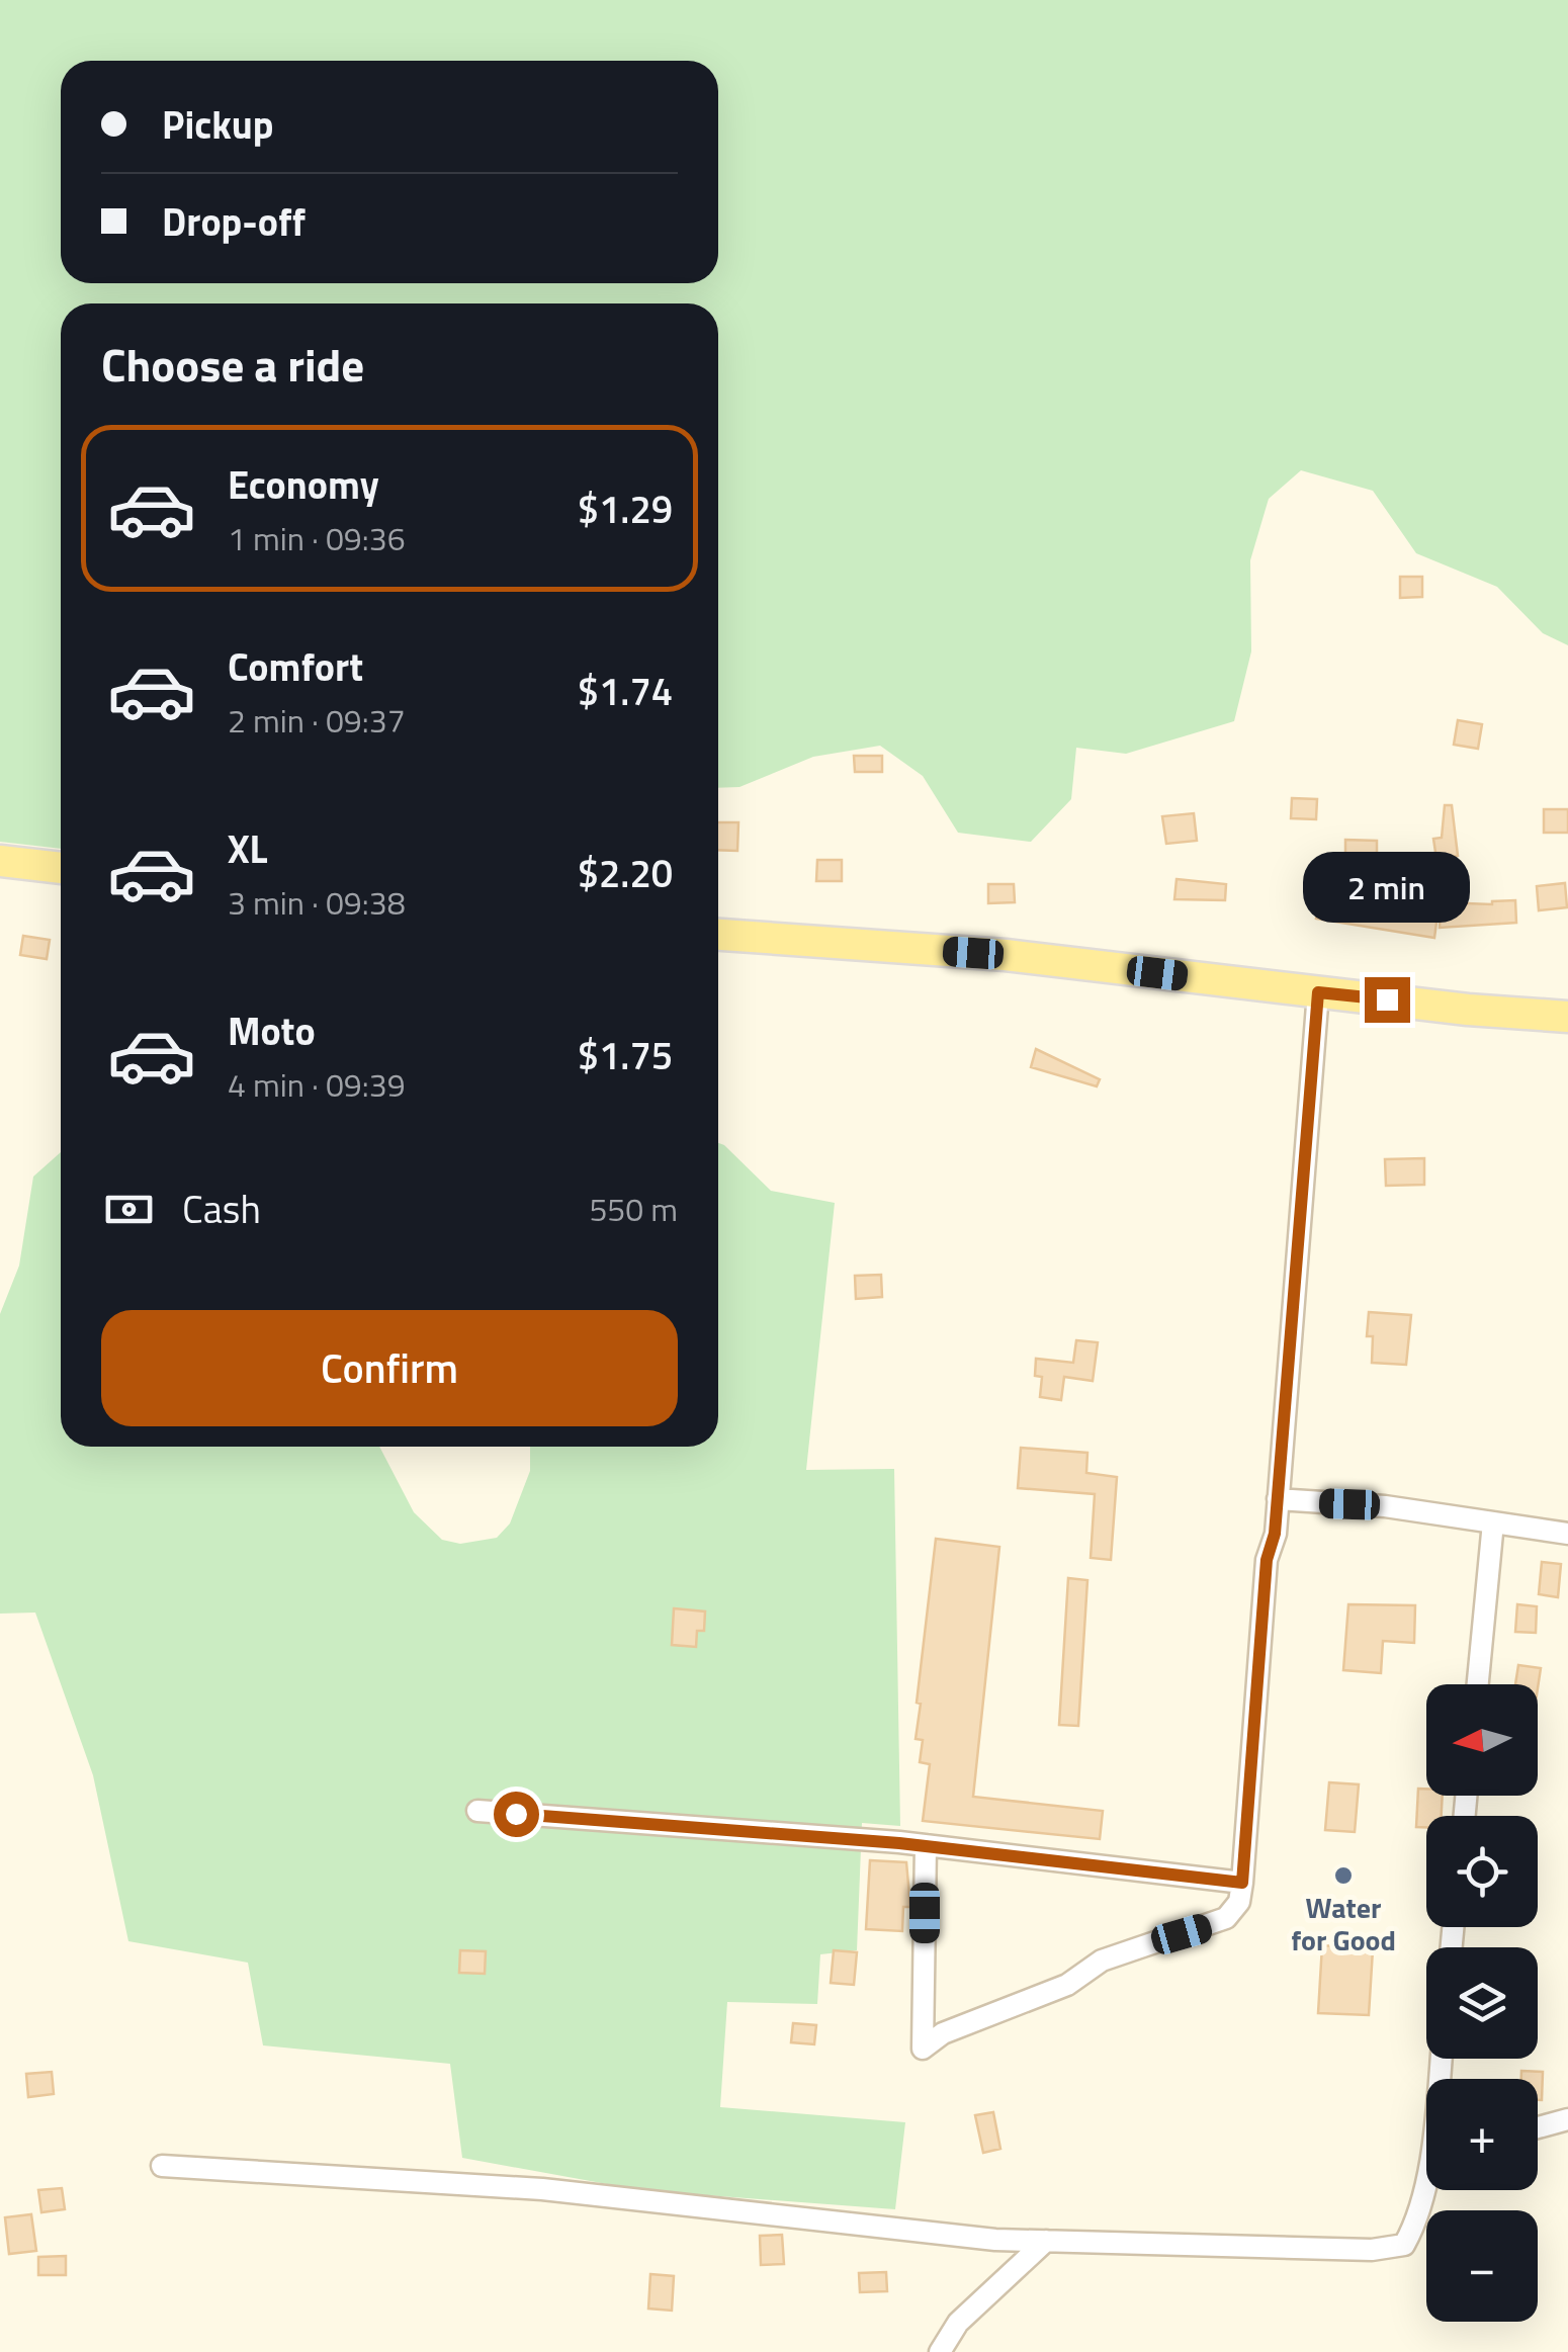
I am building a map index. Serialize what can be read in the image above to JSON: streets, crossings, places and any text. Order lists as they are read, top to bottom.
{
  "places": ["Water for Good"],
  "north": "left",
  "page": {
    "banner": ["Pickup", "Drop-off"],
    "heading": "Choose a ride",
    "list": [
      {
        "name": "Economy",
        "note": "1 min · 09:36",
        "value": "$1.29"
      },
      {
        "name": "Comfort",
        "note": "2 min · 09:37",
        "value": "$1.74"
      },
      {
        "name": "XL",
        "note": "3 min · 09:38",
        "value": "$2.20"
      },
      {
        "name": "Moto",
        "note": "4 min · 09:39",
        "value": "$1.75"
      }
    ],
    "bubble": "2 min",
    "pay": ["Cash", "550 m"],
    "buttons": "Confirm",
    "map_buttons": ["+", "−"]
  }
}
